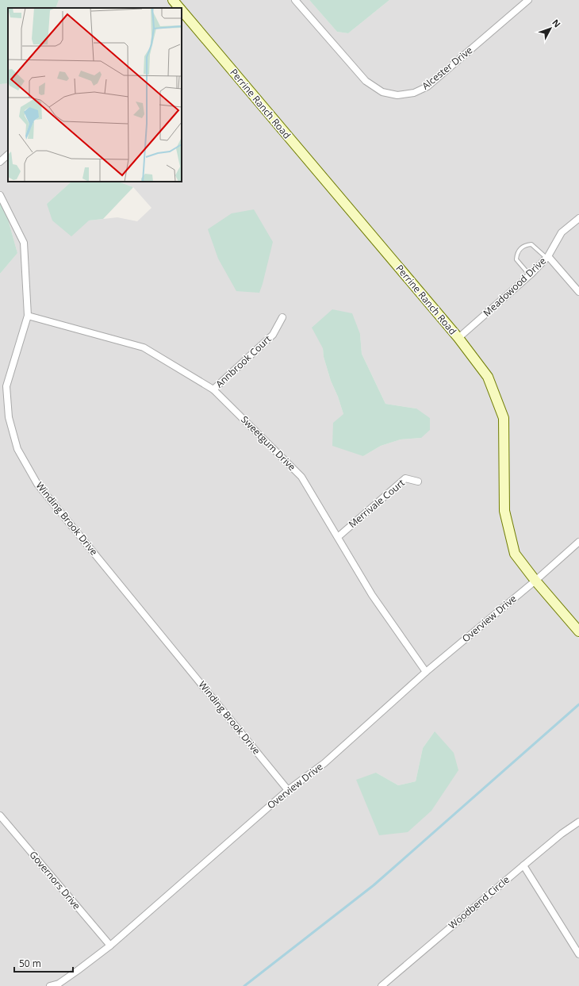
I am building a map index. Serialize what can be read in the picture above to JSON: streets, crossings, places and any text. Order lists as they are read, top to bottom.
{
  "streets": {
    "street": [
      "Alcester Drive",
      "Perrine Ranch Road",
      "Meadowood Drive",
      "Annbrook Court",
      "Sweetgum Drive",
      "Merrivale Court",
      "Winding Brook Drive",
      "Overview Drive",
      "Governors Drive",
      "Woodbend Circle"
    ]
  },
  "crossings": [
    ["Perrine Ranch Road", "Meadowood Drive"],
    ["Perrine Ranch Road", "Overview Drive"],
    ["Annbrook Court", "Sweetgum Drive"],
    ["Sweetgum Drive", "Merrivale Court"],
    ["Sweetgum Drive", "Winding Brook Drive"],
    ["Sweetgum Drive", "Overview Drive"],
    ["Winding Brook Drive", "Overview Drive"],
    ["Overview Drive", "Governors Drive"]
  ],
  "scale_bar": "50 m",
  "north": "top right"
}
